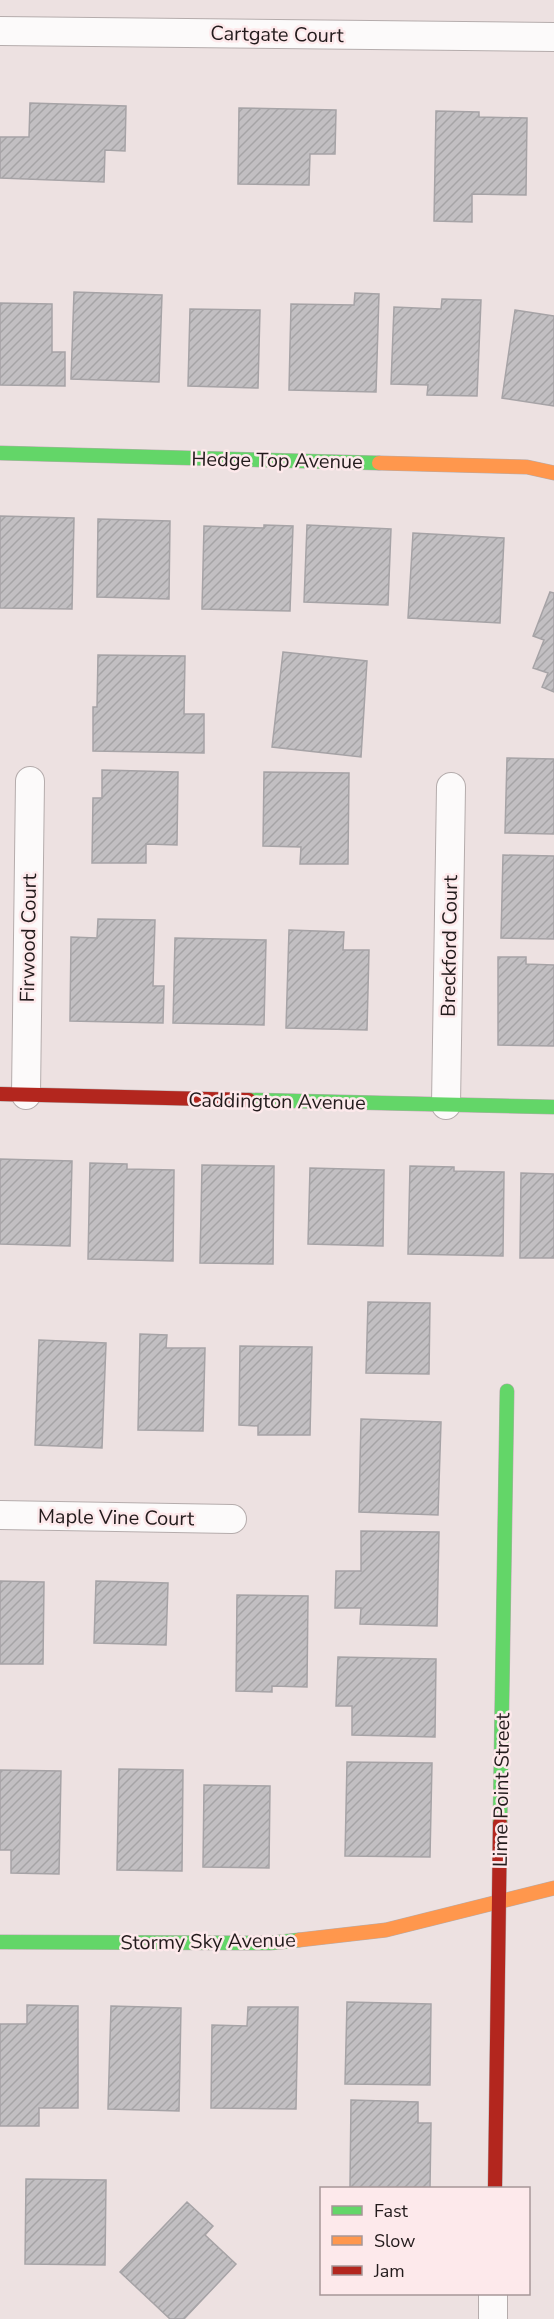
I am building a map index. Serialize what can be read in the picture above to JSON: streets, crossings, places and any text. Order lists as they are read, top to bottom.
{
  "streets": {
    "street": [
      "Cartgate Court",
      "Hedge Top Avenue",
      "Firwood Court",
      "Breckford Court",
      "Caddington Avenue",
      "Maple Vine Court",
      "Lime Point Street",
      "Stormy Sky Avenue"
    ]
  },
  "crossings": [
    ["Firwood Court", "Caddington Avenue"],
    ["Breckford Court", "Caddington Avenue"],
    ["Lime Point Street", "Stormy Sky Avenue"]
  ],
  "legend": ["Fast", "Slow", "Jam"]
}
